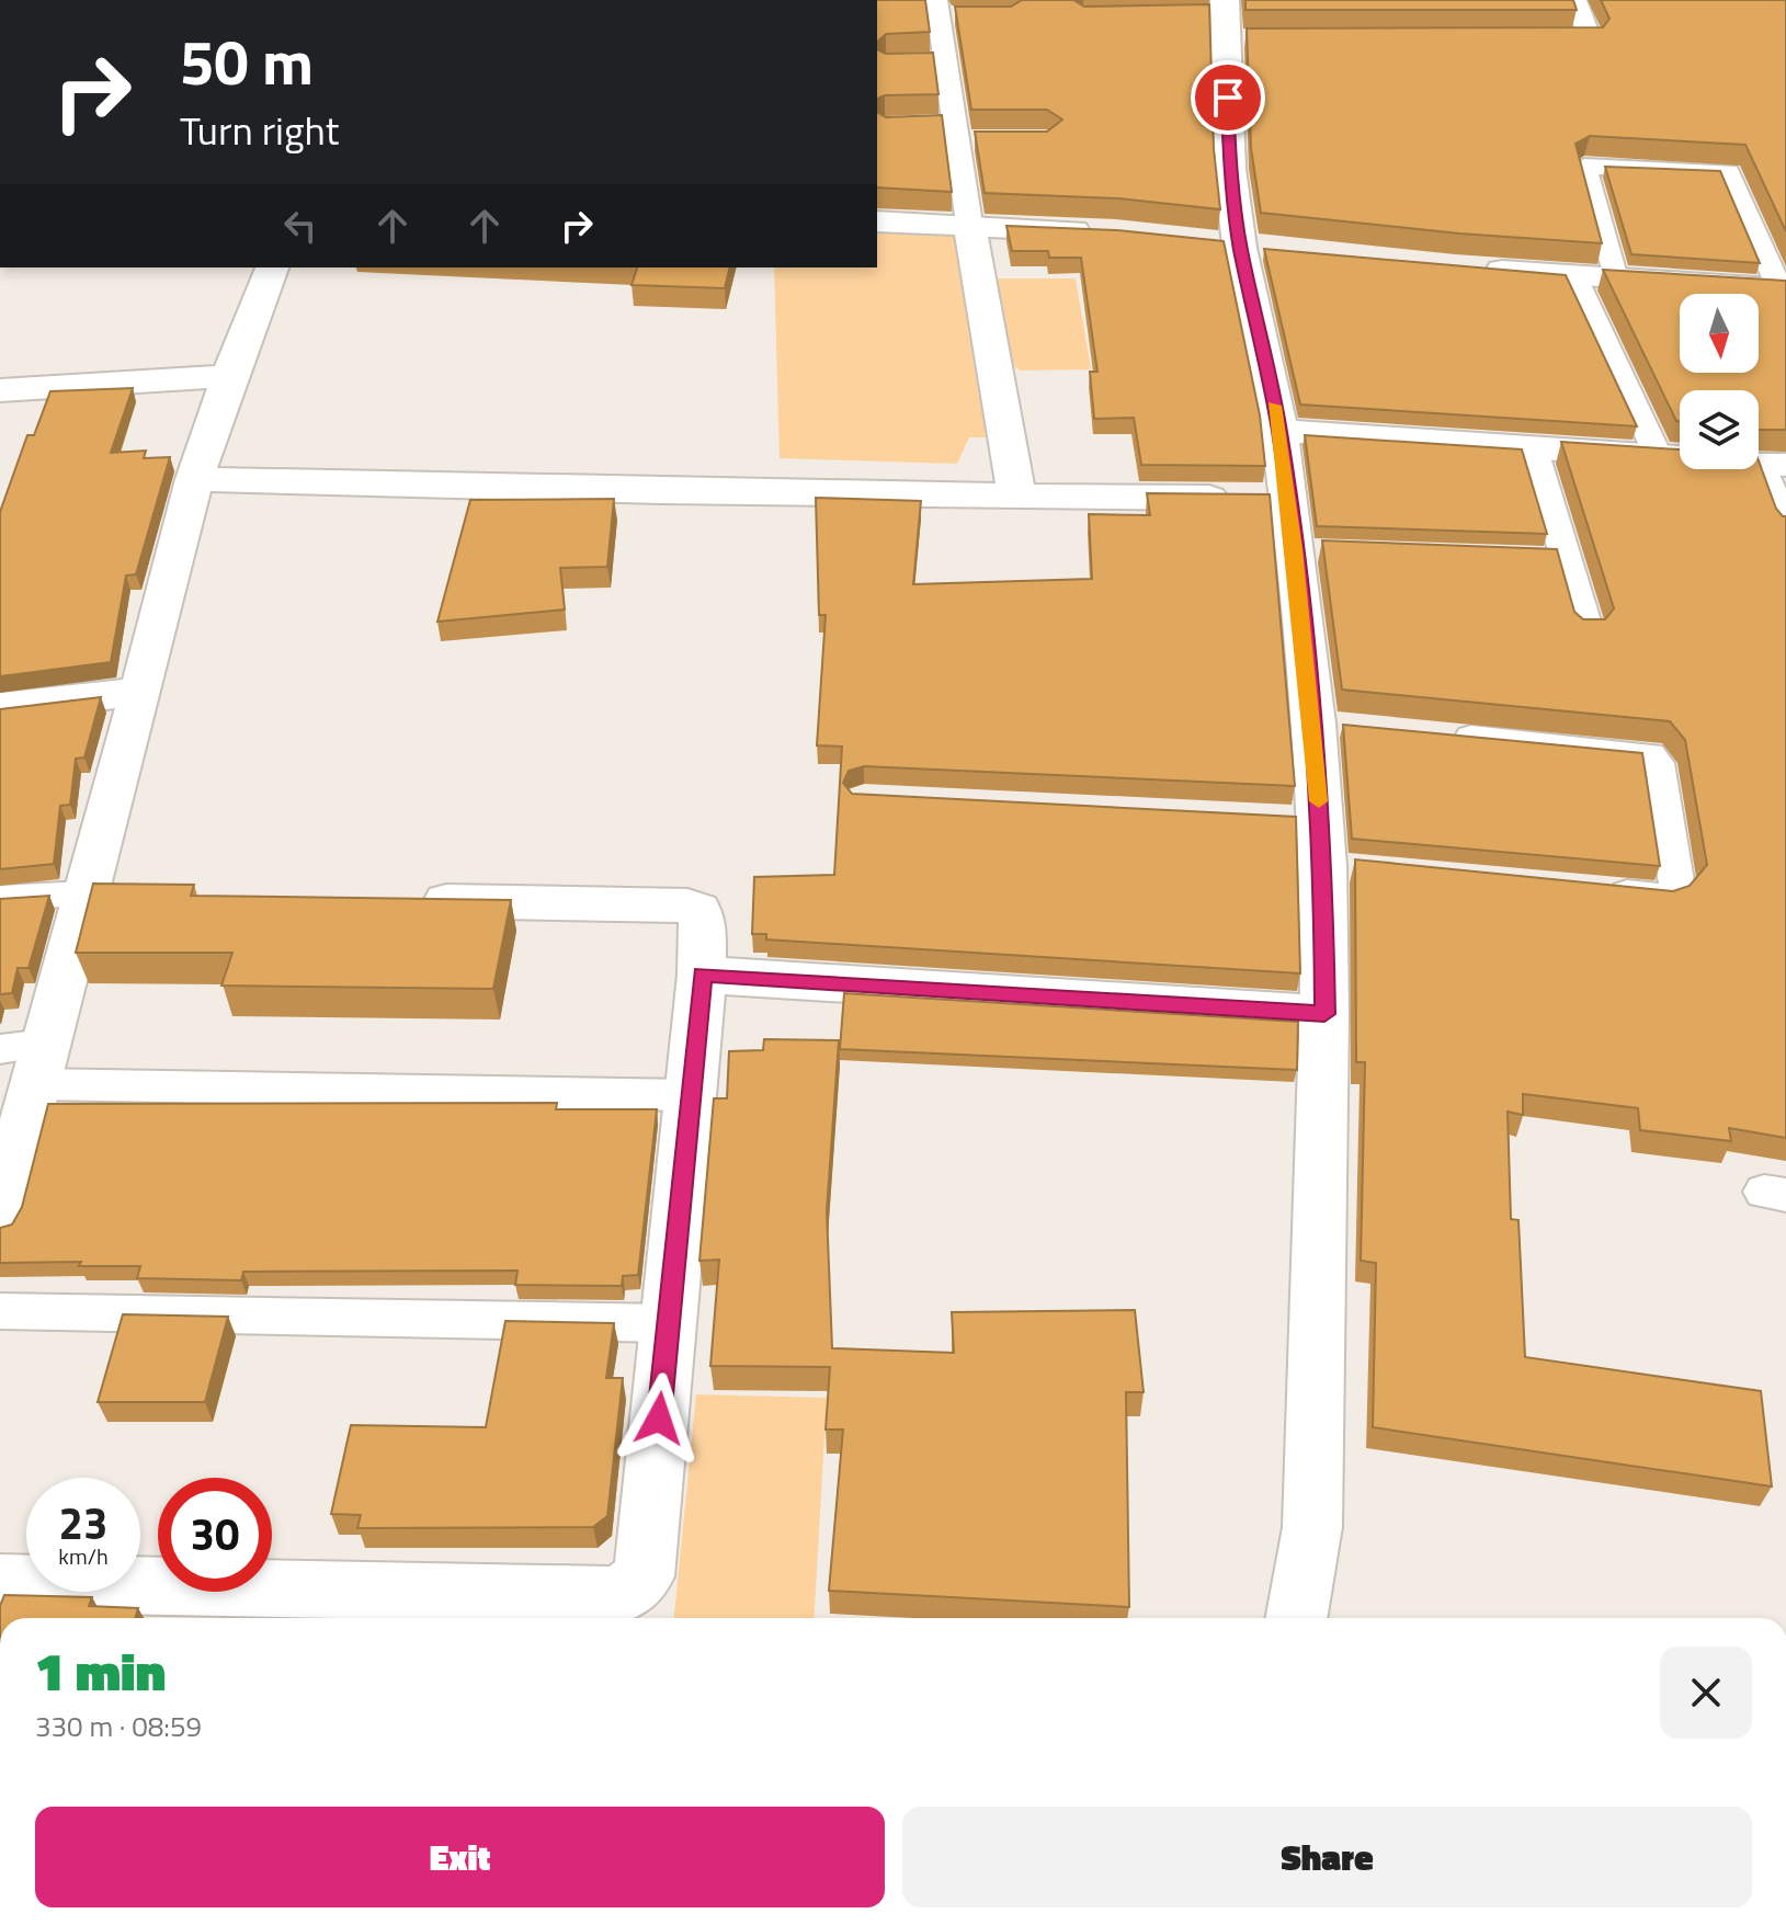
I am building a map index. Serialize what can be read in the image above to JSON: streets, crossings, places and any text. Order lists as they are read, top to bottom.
{
  "north": "bottom",
  "page": {
    "turn": ["50 m", "Turn right"],
    "speed": "23 km/h",
    "limit": "30",
    "heading": ["1 min", "330 m · 08:59"],
    "buttons": ["Exit", "Share"]
  }
}
